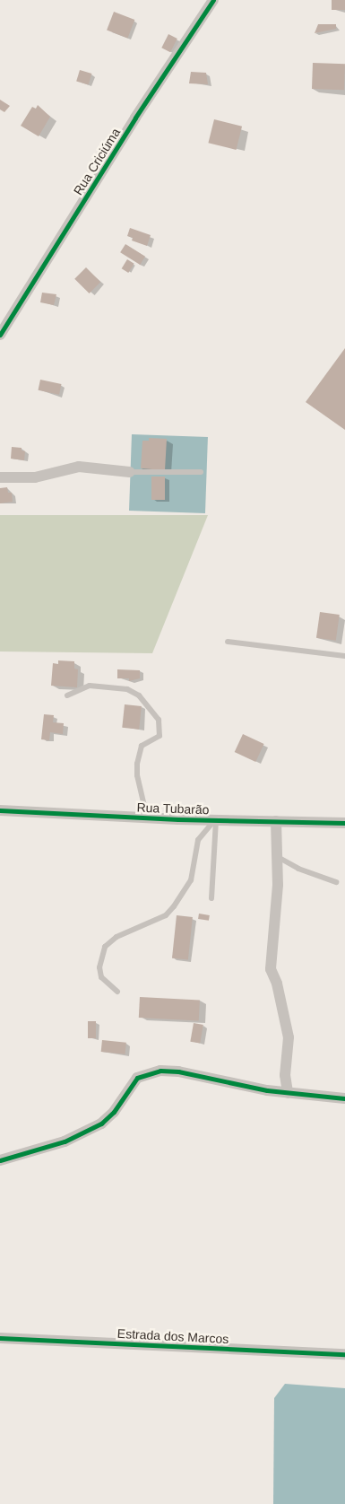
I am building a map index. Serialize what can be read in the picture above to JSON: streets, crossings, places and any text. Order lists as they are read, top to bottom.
{
  "streets": {
    "street": ["Rua Criciúma", "Rua Tubarão", "Estrada dos Marcos"]
  }
}
